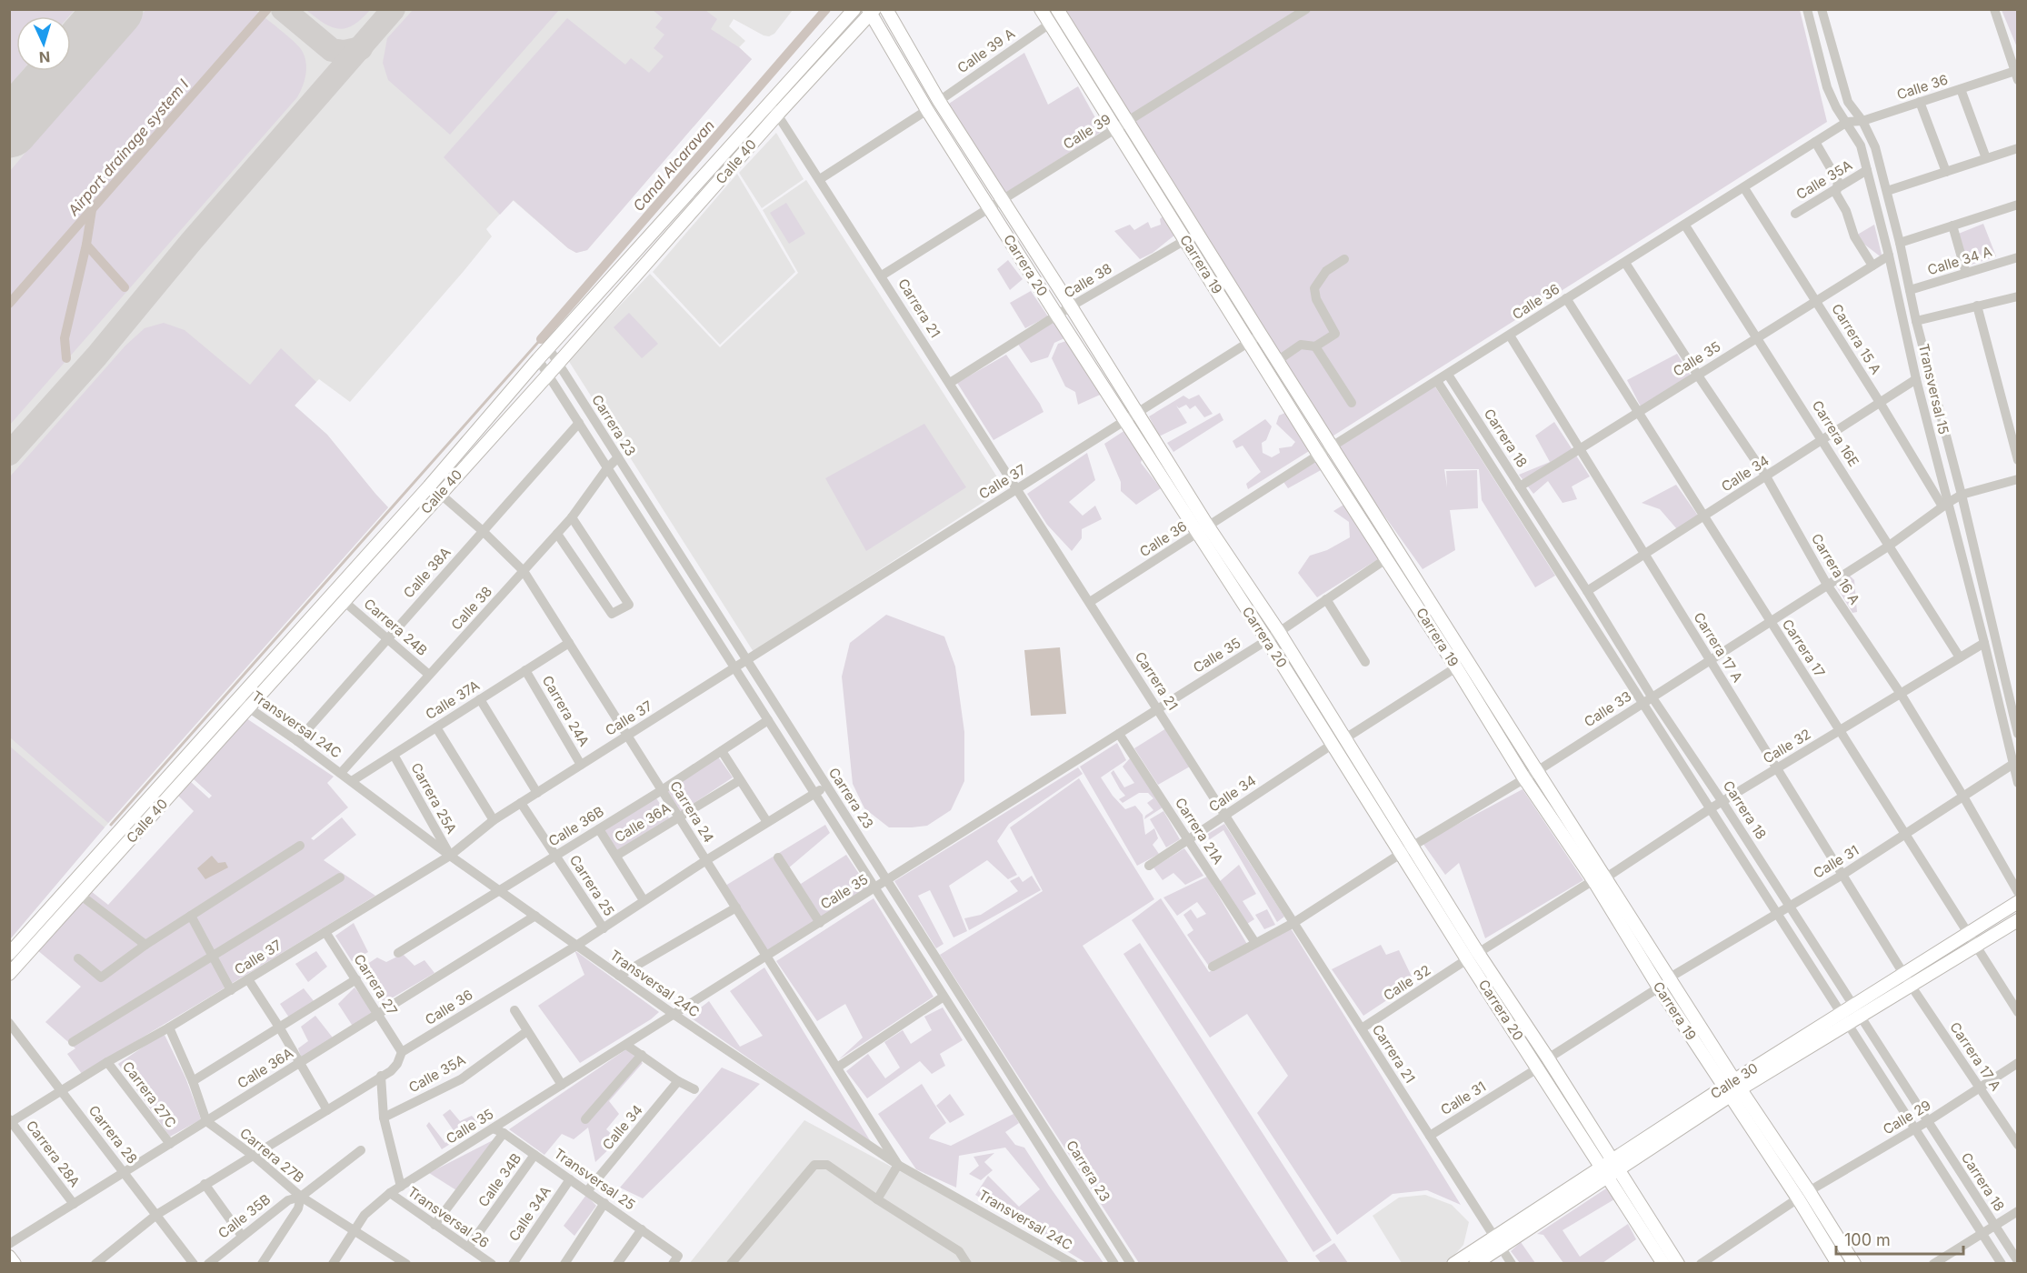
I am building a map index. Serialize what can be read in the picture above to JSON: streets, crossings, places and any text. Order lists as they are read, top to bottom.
{
  "streets": {
    "main road": [
      "Calle 40",
      "Carrera 19",
      "Carrera 20",
      "Calle 30"
    ],
    "street": [
      "Calle 39 A",
      "Calle 36",
      "Calle 39",
      "Calle 35A",
      "Calle 34 A",
      "Calle 38",
      "Carrera 21",
      "Carrera 15 A",
      "Calle 35",
      "Transversal 15",
      "Carrera 23",
      "Carrera 16E",
      "Carrera 18",
      "Calle 34",
      "Calle 37",
      "Carrera 16 A",
      "Calle 38A",
      "Carrera 24B",
      "Carrera 17 A",
      "Carrera 17",
      "Calle 37A",
      "Calle 33",
      "Carrera 24A",
      "Transversal 24C",
      "Calle 32",
      "Carrera 25A",
      "Carrera 24",
      "Calle 36A",
      "Calle 36B",
      "Carrera 21A",
      "Calle 31",
      "Carrera 25",
      "Carrera 27",
      "Carrera 27C",
      "Calle 29",
      "Carrera 28",
      "Carrera 28A",
      "Carrera 27B",
      "Transversal 25",
      "Calle 34B",
      "Calle 34A",
      "Calle 35B",
      "Transversal 26"
    ]
  },
  "crossings": [
    ["Calle 39 A", "Carrera 19"],
    ["Calle 39 A", "Carrera 20"],
    ["Calle 36", "Carrera 19"],
    ["Calle 36", "Carrera 20"],
    ["Calle 36", "Carrera 21"],
    ["Calle 36", "Carrera 15 A"],
    ["Calle 36", "Transversal 15"],
    ["Calle 36", "Carrera 23"],
    ["Calle 36", "Carrera 16E"],
    ["Calle 36", "Carrera 18"],
    ["Calle 36", "Carrera 16 A"],
    ["Calle 36", "Carrera 17 A"],
    ["Calle 36", "Carrera 17"],
    ["Calle 36", "Transversal 24C"],
    ["Calle 36", "Carrera 24"],
    ["Calle 36", "Carrera 25"],
    ["Calle 36", "Carrera 27"],
    ["Calle 36", "Carrera 28"],
    ["Calle 36", "Carrera 27B"],
    ["Calle 36", "Transversal 26"],
    ["Calle 39", "Carrera 19"],
    ["Calle 39", "Carrera 20"],
    ["Calle 39", "Carrera 21"],
    ["Calle 40", "Carrera 20"],
    ["Calle 40", "Carrera 21"],
    ["Calle 40", "Carrera 23"],
    ["Calle 40", "Carrera 24B"],
    ["Calle 40", "Transversal 24C"],
    ["Calle 40", "Carrera 24"],
    ["Calle 35A", "Transversal 15"],
    ["Calle 35A", "Transversal 26"],
    ["Calle 34 A", "Transversal 15"],
    ["Carrera 19", "Calle 38"],
    ["Carrera 19", "Calle 35"],
    ["Carrera 19", "Calle 37"],
    ["Carrera 19", "Calle 33"],
    ["Carrera 19", "Calle 32"],
    ["Carrera 19", "Calle 31"],
    ["Carrera 19", "Calle 30"],
    ["Carrera 19", "Calle 29"],
    ["Carrera 20", "Calle 38"],
    ["Carrera 20", "Calle 35"],
    ["Carrera 20", "Calle 34"],
    ["Carrera 20", "Calle 37"],
    ["Carrera 20", "Calle 33"],
    ["Carrera 20", "Calle 32"],
    ["Carrera 20", "Calle 31"],
    ["Carrera 20", "Calle 30"],
    ["Calle 38", "Carrera 21"],
    ["Calle 38", "Carrera 23"],
    ["Calle 38", "Carrera 24B"],
    ["Calle 38", "Transversal 24C"],
    ["Calle 38", "Carrera 24"],
    ["Carrera 21", "Calle 35"],
    ["Carrera 21", "Calle 34"],
    ["Carrera 21", "Calle 37"],
    ["Carrera 21", "Calle 33"],
    ["Carrera 21", "Calle 32"],
    ["Carrera 21", "Calle 31"],
    ["Carrera 21", "Calle 30"],
    ["Carrera 15 A", "Calle 35"],
    ["Carrera 15 A", "Transversal 15"],
    ["Carrera 15 A", "Calle 34"],
    ["Carrera 15 A", "Calle 33"],
    ["Calle 35", "Transversal 15"],
    ["Calle 35", "Carrera 23"],
    ["Calle 35", "Carrera 16E"],
    ["Calle 35", "Carrera 18"],
    ["Calle 35", "Carrera 16 A"],
    ["Calle 35", "Carrera 17 A"],
    ["Calle 35", "Carrera 17"],
    ["Calle 35", "Transversal 24C"],
    ["Calle 35", "Carrera 24"],
    ["Calle 35", "Carrera 21A"],
    ["Calle 35", "Carrera 27B"],
    ["Calle 35", "Transversal 25"],
    ["Calle 35", "Transversal 26"],
    ["Transversal 15", "Calle 34"],
    ["Transversal 15", "Calle 33"],
    ["Transversal 15", "Calle 32"],
    ["Transversal 15", "Calle 31"],
    ["Carrera 23", "Calle 37"],
    ["Carrera 23", "Calle 38A"],
    ["Carrera 23", "Calle 36B"],
    ["Carrera 16E", "Calle 34"],
    ["Carrera 16E", "Calle 33"],
    ["Carrera 16E", "Calle 32"],
    ["Carrera 18", "Calle 34"],
    ["Carrera 18", "Calle 33"],
    ["Carrera 18", "Calle 32"],
    ["Carrera 18", "Calle 31"],
    ["Carrera 18", "Calle 30"],
    ["Carrera 18", "Calle 29"],
    ["Calle 34", "Carrera 16 A"],
    ["Calle 34", "Carrera 17 A"],
    ["Calle 34", "Carrera 17"],
    ["Calle 34", "Carrera 21A"],
    ["Calle 34", "Transversal 25"],
    ["Calle 37", "Carrera 24A"],
    ["Calle 37", "Transversal 24C"],
    ["Calle 37", "Carrera 25A"],
    ["Calle 37", "Carrera 24"],
    ["Calle 37", "Carrera 25"],
    ["Calle 37", "Carrera 27"],
    ["Calle 37", "Carrera 27C"],
    ["Calle 37", "Carrera 28"],
    ["Calle 37", "Carrera 28A"],
    ["Carrera 16 A", "Calle 33"],
    ["Carrera 16 A", "Calle 32"],
    ["Carrera 16 A", "Calle 31"],
    ["Calle 38A", "Carrera 24B"],
    ["Calle 38A", "Transversal 24C"],
    ["Calle 38A", "Carrera 24"],
    ["Carrera 17 A", "Calle 33"],
    ["Carrera 17 A", "Calle 32"],
    ["Carrera 17 A", "Calle 31"],
    ["Carrera 17 A", "Calle 30"],
    ["Carrera 17 A", "Calle 29"],
    ["Carrera 17", "Calle 33"],
    ["Carrera 17", "Calle 32"],
    ["Carrera 17", "Calle 31"],
    ["Carrera 17", "Calle 30"],
    ["Calle 37A", "Carrera 24A"],
    ["Calle 37A", "Transversal 24C"],
    ["Calle 37A", "Carrera 25A"],
    ["Calle 37A", "Carrera 24"],
    ["Calle 33", "Carrera 21A"],
    ["Transversal 24C", "Carrera 25A"],
    ["Transversal 24C", "Carrera 24"],
    ["Transversal 24C", "Calle 36A"],
    ["Transversal 24C", "Calle 36B"],
    ["Carrera 24", "Calle 36A"],
    ["Carrera 24", "Calle 36B"],
    ["Calle 36A", "Carrera 27"],
    ["Calle 36A", "Carrera 27C"],
    ["Calle 36A", "Carrera 28"],
    ["Calle 36A", "Carrera 28A"],
    ["Calle 36A", "Carrera 27B"],
    ["Calle 36B", "Carrera 25"],
    ["Carrera 27B", "Calle 35B"],
    ["Transversal 25", "Calle 34B"],
    ["Transversal 25", "Calle 34A"],
    ["Calle 34B", "Transversal 26"]
  ],
  "water": ["Airport drainage system I", "Canal Alcaravan"],
  "scale_bar": "100 m",
  "north": "bottom"
}
